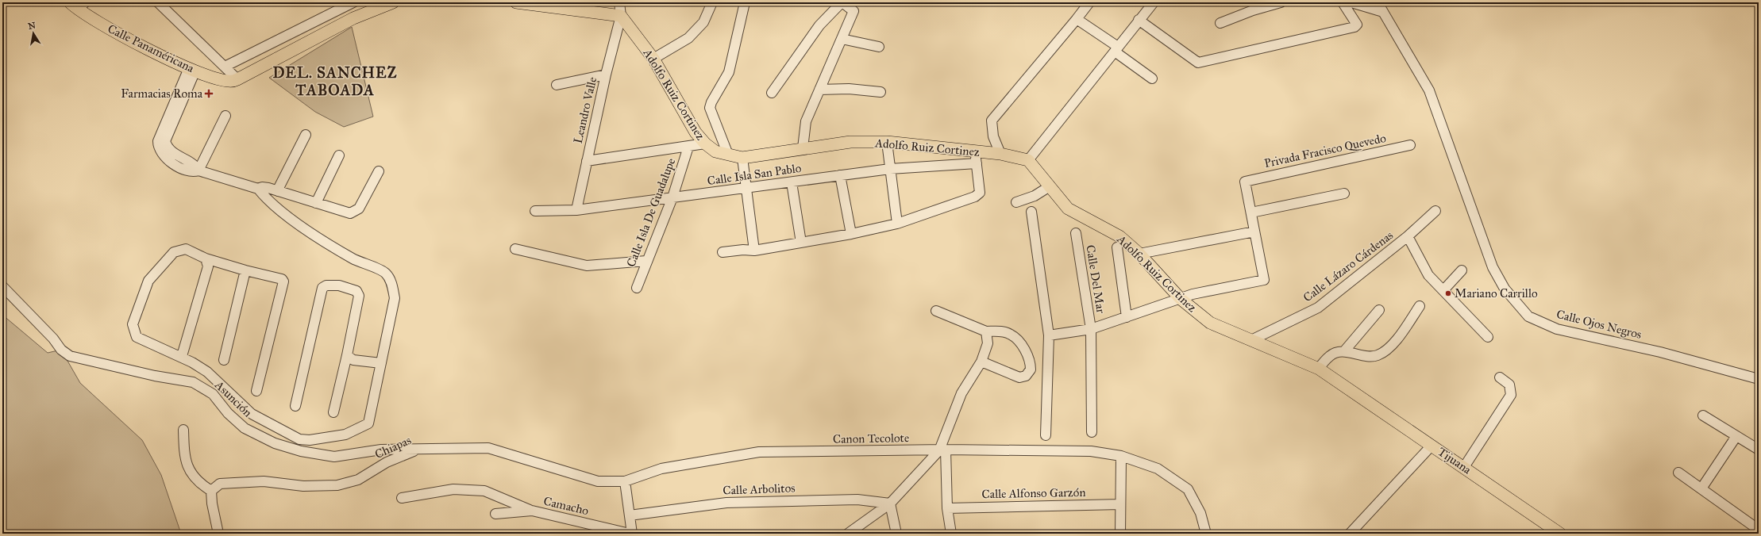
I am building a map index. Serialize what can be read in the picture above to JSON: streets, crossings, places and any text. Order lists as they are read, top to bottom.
{
  "streets": {
    "main road": ["Calle Panaméricana", "Adolfo Ruiz Cortinez", "Tijuana"],
    "street": [
      "Leandro Valle",
      "Privada Fracisco Quevedo",
      "Calle Isla San Pablo",
      "Calle Isla De Guadalupe",
      "Calle Lázaro Cárdenas",
      "Calle Del Mar",
      "Calle Ojos Negros",
      "Asunción",
      "Canon Tecolote",
      "Chiapas",
      "Calle Arbolitos",
      "Calle Alfonso Garzón",
      "Camacho"
    ]
  },
  "crossings": [
    ["Adolfo Ruiz Cortinez", "Leandro Valle"],
    ["Adolfo Ruiz Cortinez", "Calle Lázaro Cárdenas"],
    ["Adolfo Ruiz Cortinez", "Tijuana"],
    ["Leandro Valle", "Calle Isla San Pablo"],
    ["Calle Isla San Pablo", "Calle Isla De Guadalupe"],
    ["Asunción", "Chiapas"],
    ["Canon Tecolote", "Chiapas"]
  ],
  "districts": ["DEL. SANCHEZ TABOADA"],
  "places": {
    "health": ["Farmacias Roma"],
    "other": ["Mariano Carrillo"]
  },
  "north": "top"
}
